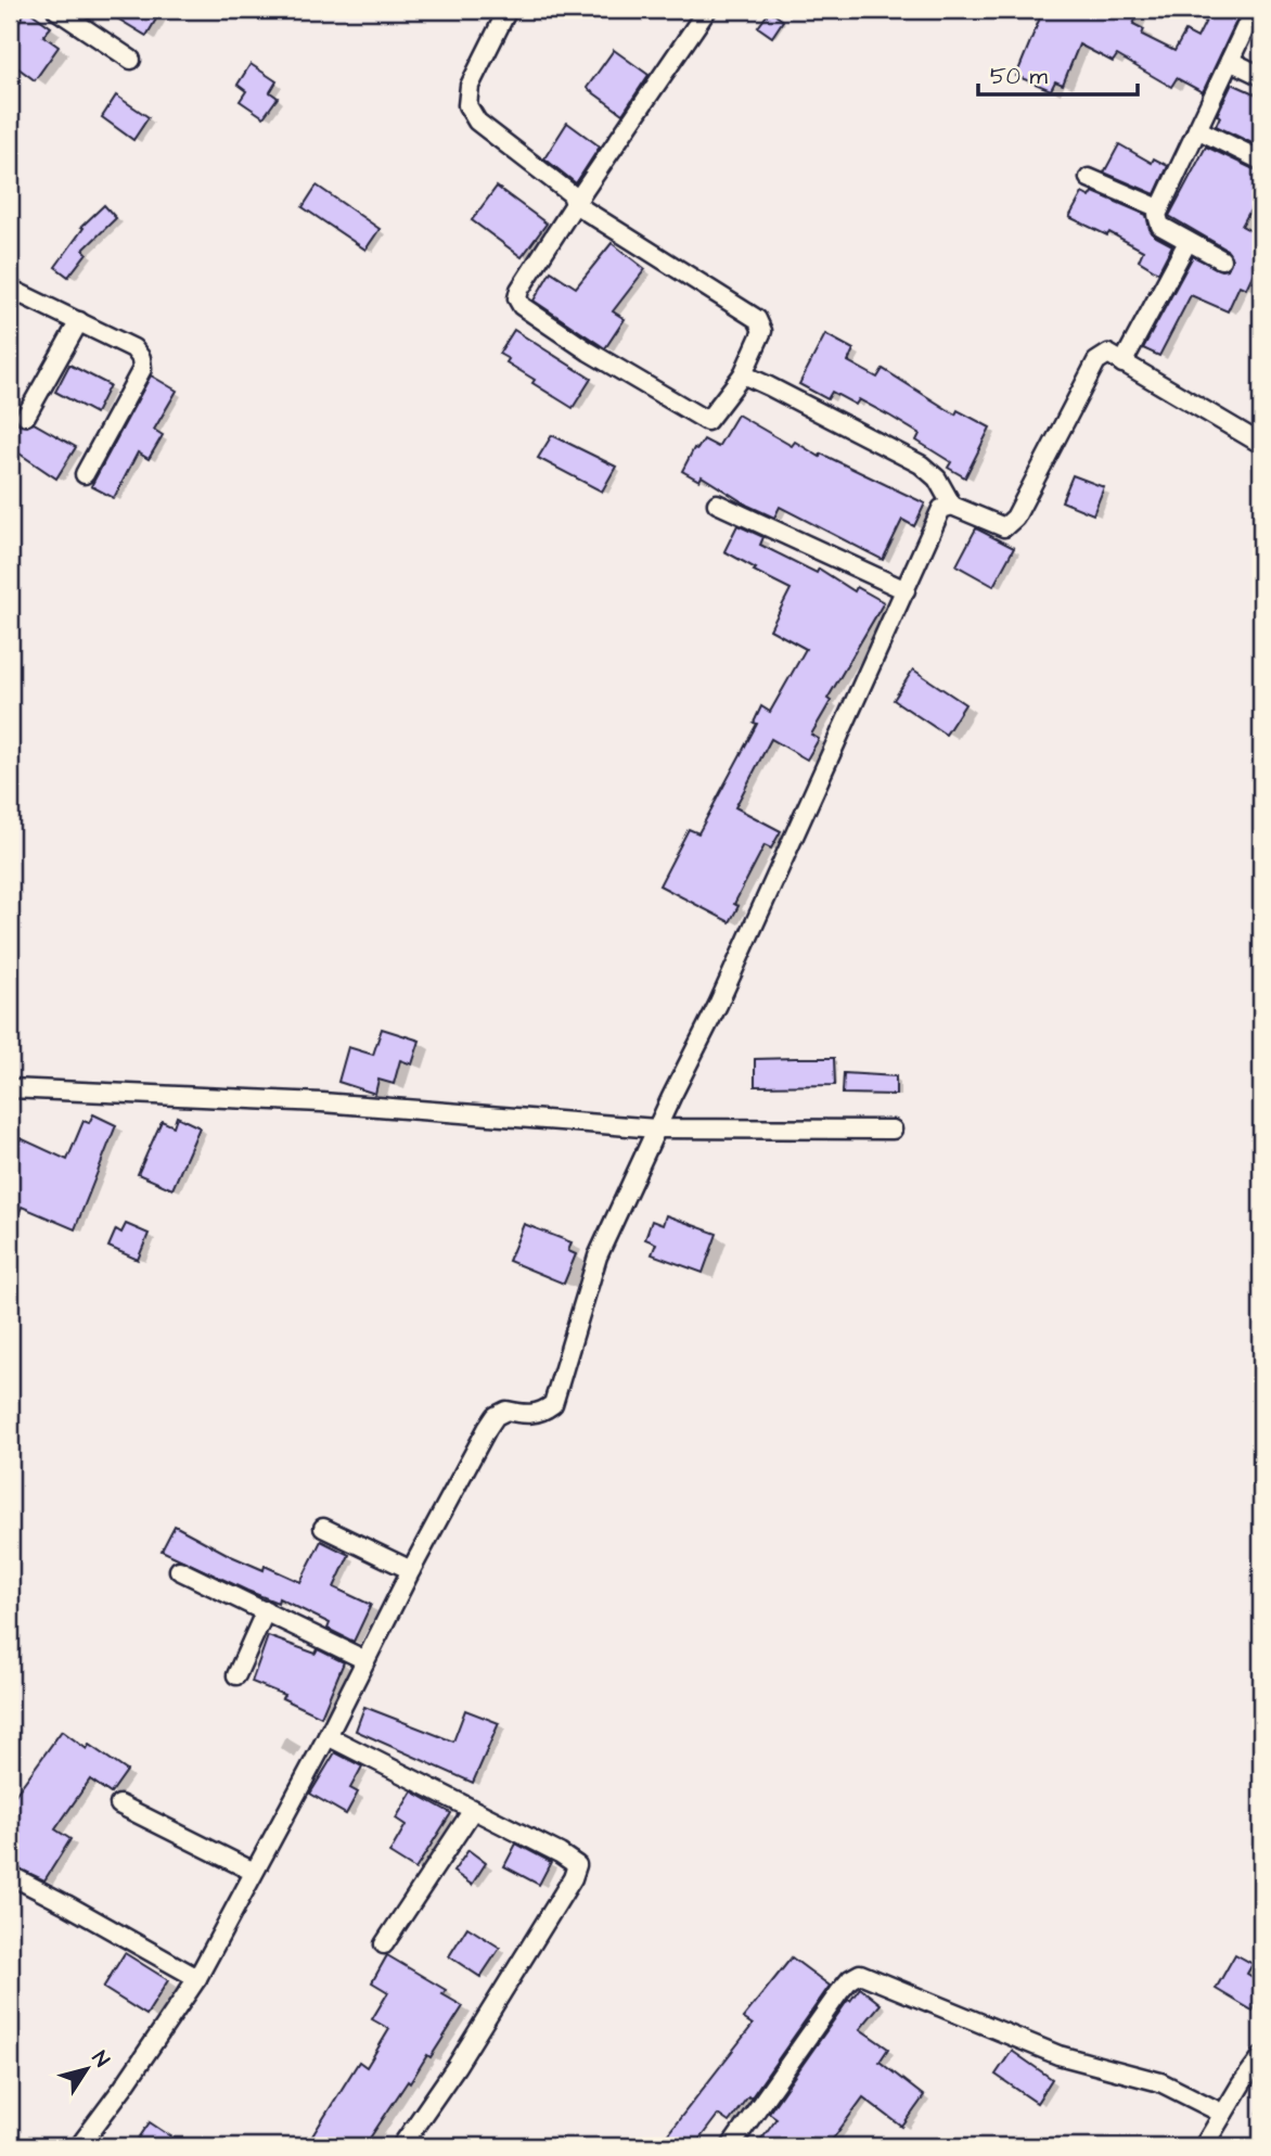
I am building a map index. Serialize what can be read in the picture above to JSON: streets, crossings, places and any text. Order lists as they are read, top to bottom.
{
  "scale_bar": "50 m",
  "north": "top right"
}
